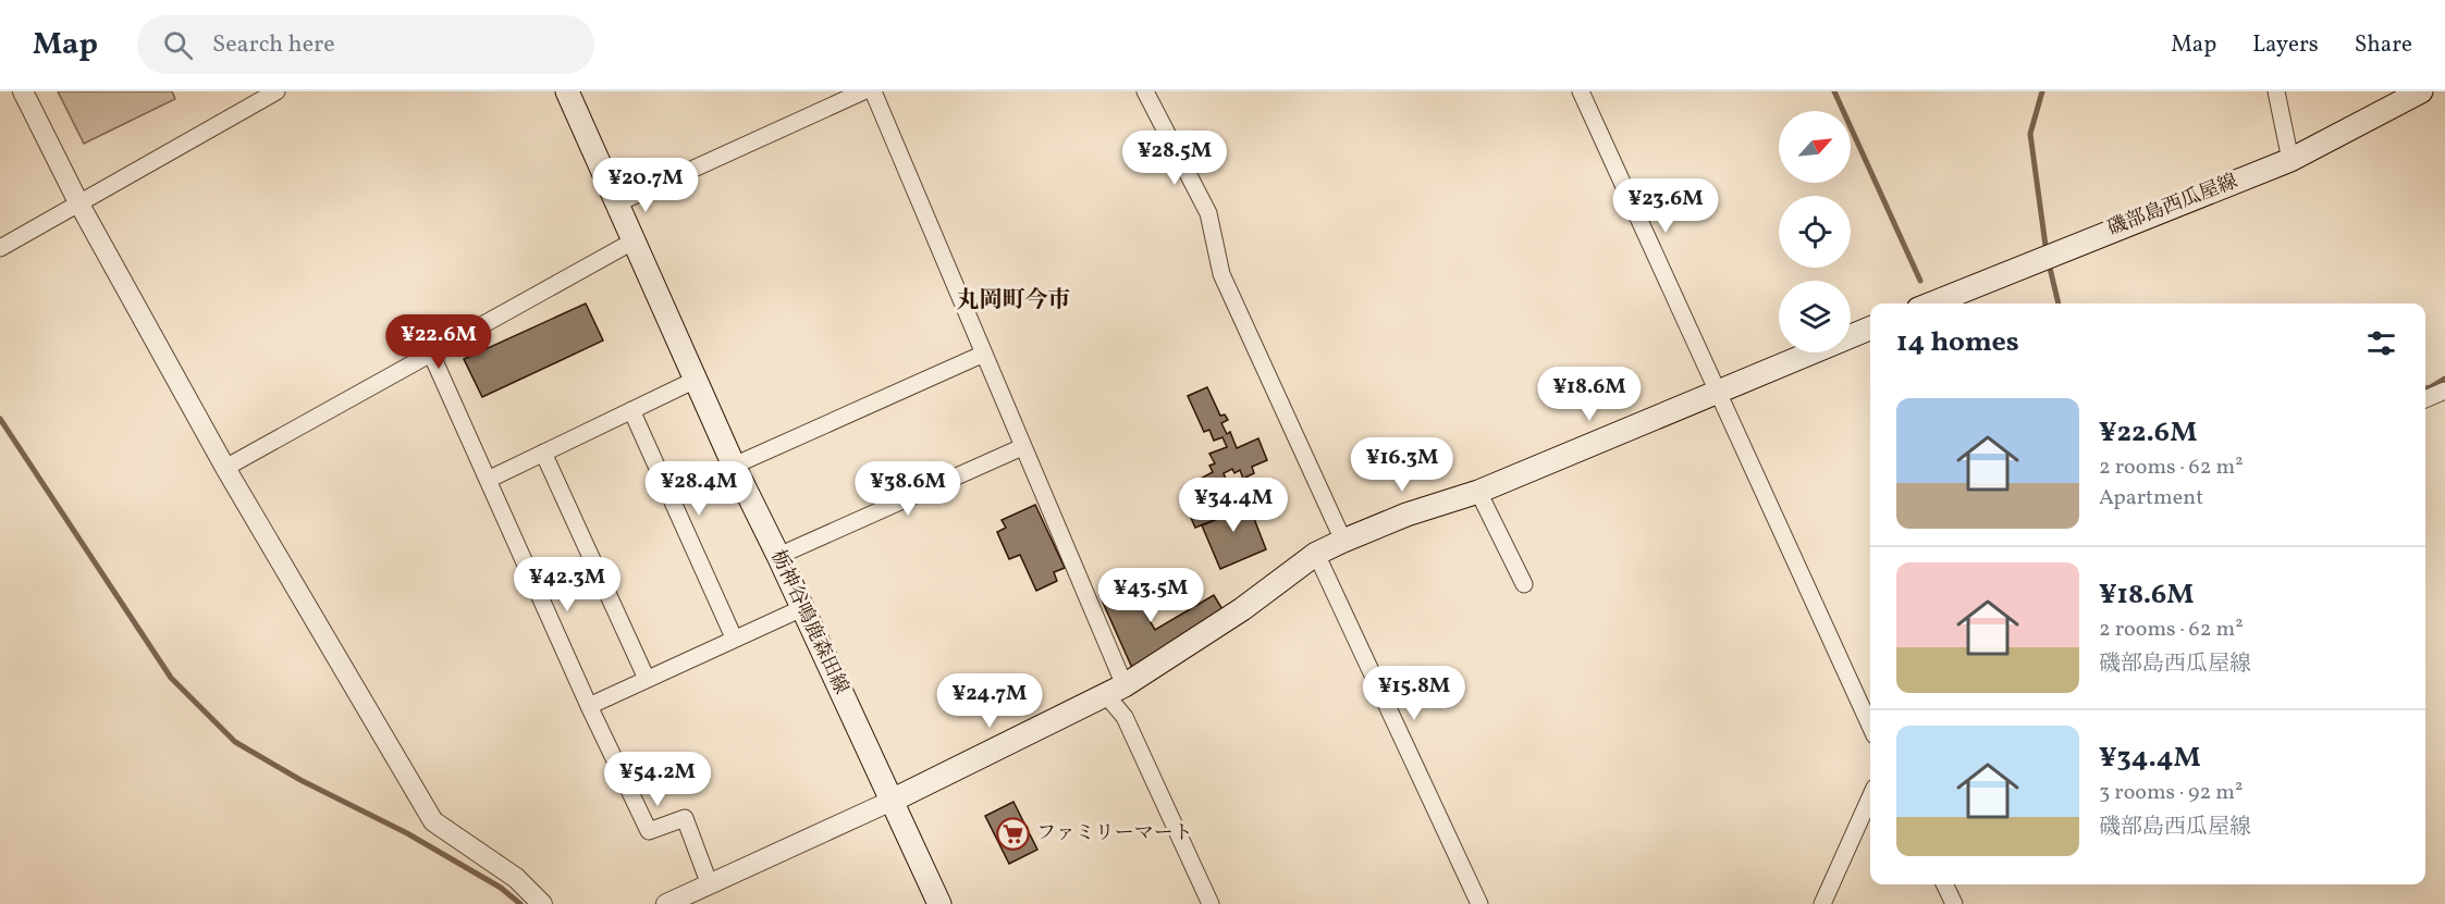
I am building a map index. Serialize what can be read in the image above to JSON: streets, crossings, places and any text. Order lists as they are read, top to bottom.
{
  "streets": {
    "main road": ["磯部島西瓜屋線", "栃神谷鳴鹿森田線"]
  },
  "districts": ["丸岡町今市"],
  "places": {
    "supermarket": ["ファミリーマート"]
  },
  "north": "top right",
  "page": {
    "header": "Map",
    "search": "Search here",
    "nav": ["Map", "Layers", "Share"],
    "price": [
      "¥28.5M",
      "¥20.7M",
      "¥23.6M",
      "¥22.6M",
      "¥18.6M",
      "¥16.3M",
      "¥28.4M",
      "¥38.6M",
      "¥34.4M",
      "¥42.3M",
      "¥43.5M",
      "¥15.8M",
      "¥24.7M",
      "¥54.2M"
    ],
    "heading": "14 homes",
    "list": [
      {
        "name": "¥22.6M",
        "note": "2 rooms · 62 m² · Apartment"
      },
      {
        "name": "¥18.6M",
        "note": "2 rooms · 62 m² · 磯部島西瓜屋線"
      },
      {
        "name": "¥34.4M",
        "note": "3 rooms · 92 m² · 磯部島西瓜屋線"
      }
    ]
  }
}
